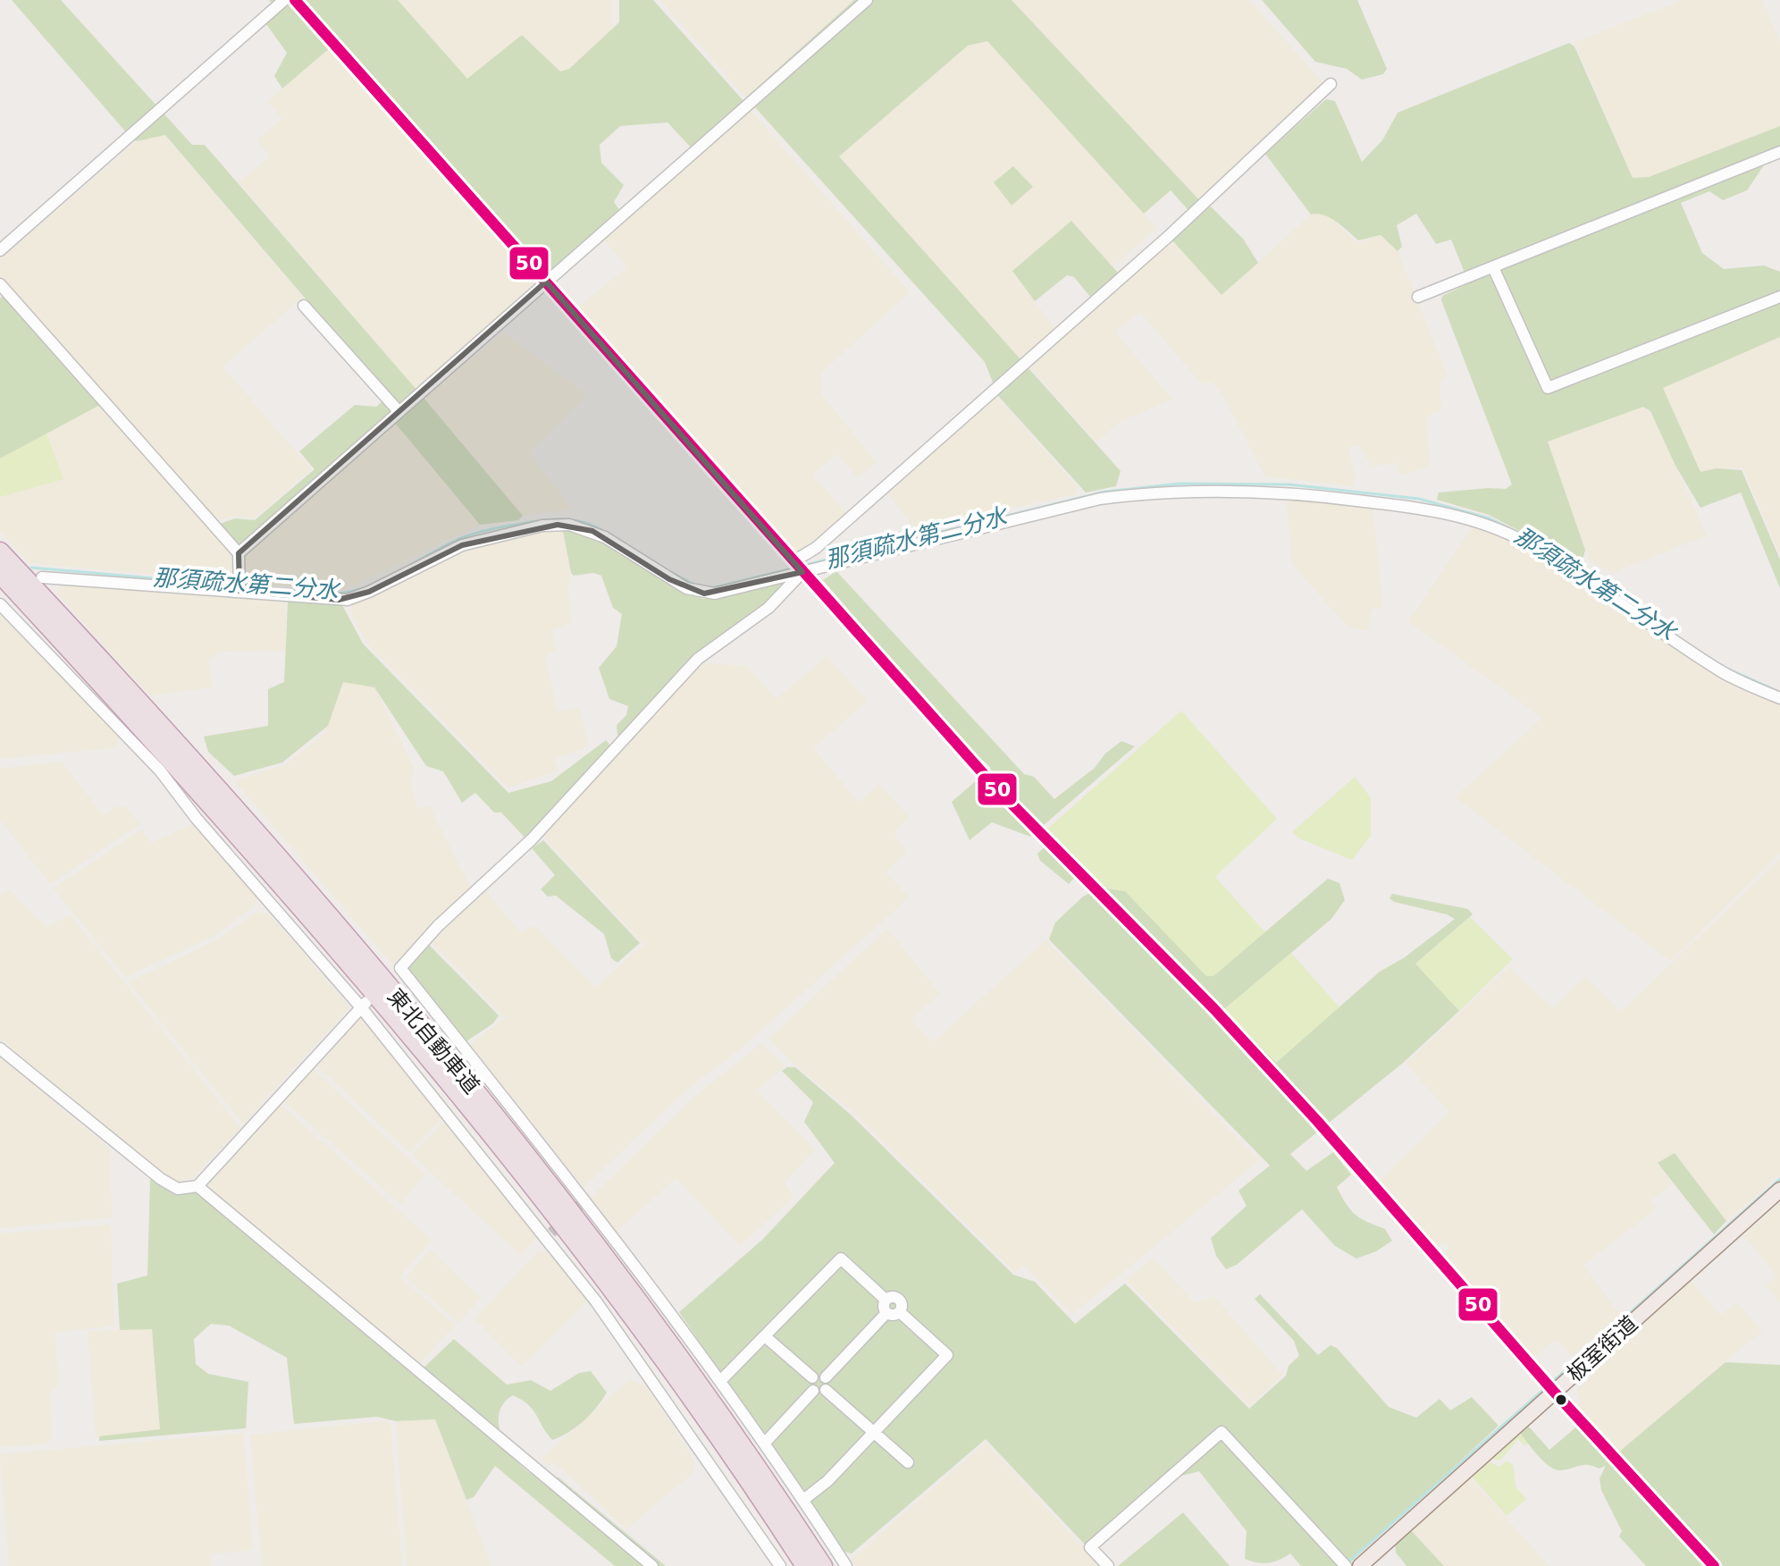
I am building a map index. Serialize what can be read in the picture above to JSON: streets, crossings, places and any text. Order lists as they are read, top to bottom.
{
  "streets": {
    "highway": ["東北自動車道"],
    "main road": ["板室街道"]
  },
  "water": ["那須疏水第二分水"],
  "lines": ["transit line 50"]
}
